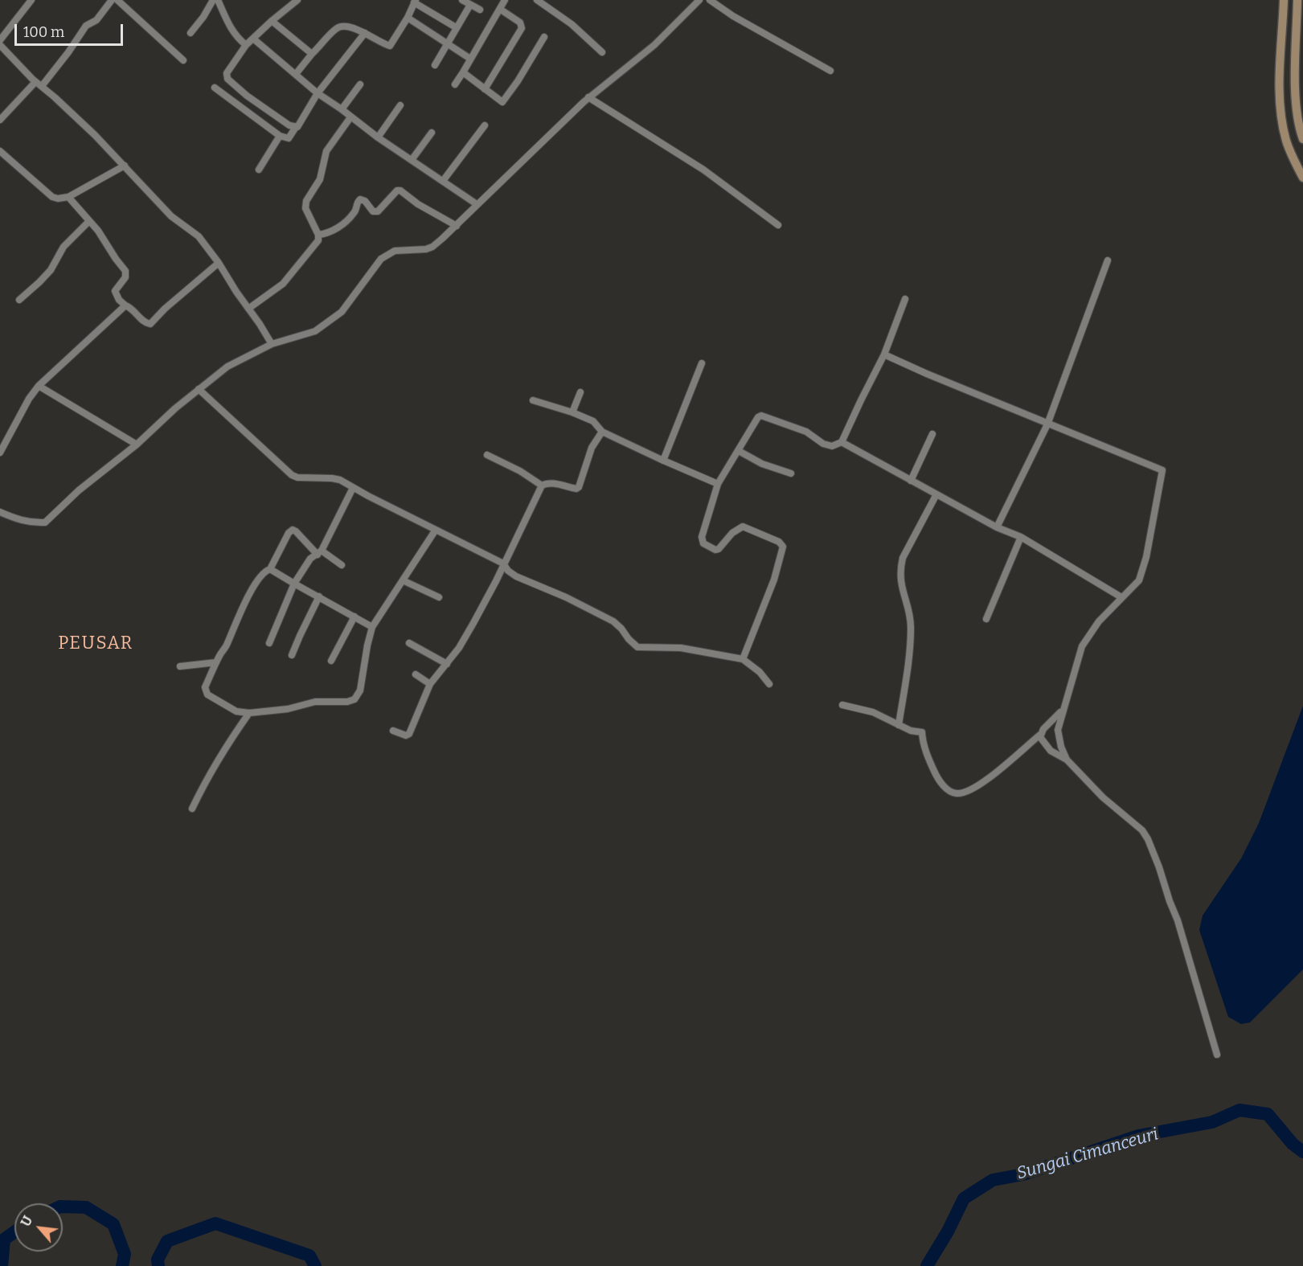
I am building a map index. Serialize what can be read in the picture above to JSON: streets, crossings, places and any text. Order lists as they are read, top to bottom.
{
  "districts": ["PEUSAR"],
  "water": ["Sungai Cimanceuri"],
  "scale_bar": "100 m",
  "north": "top left"
}
